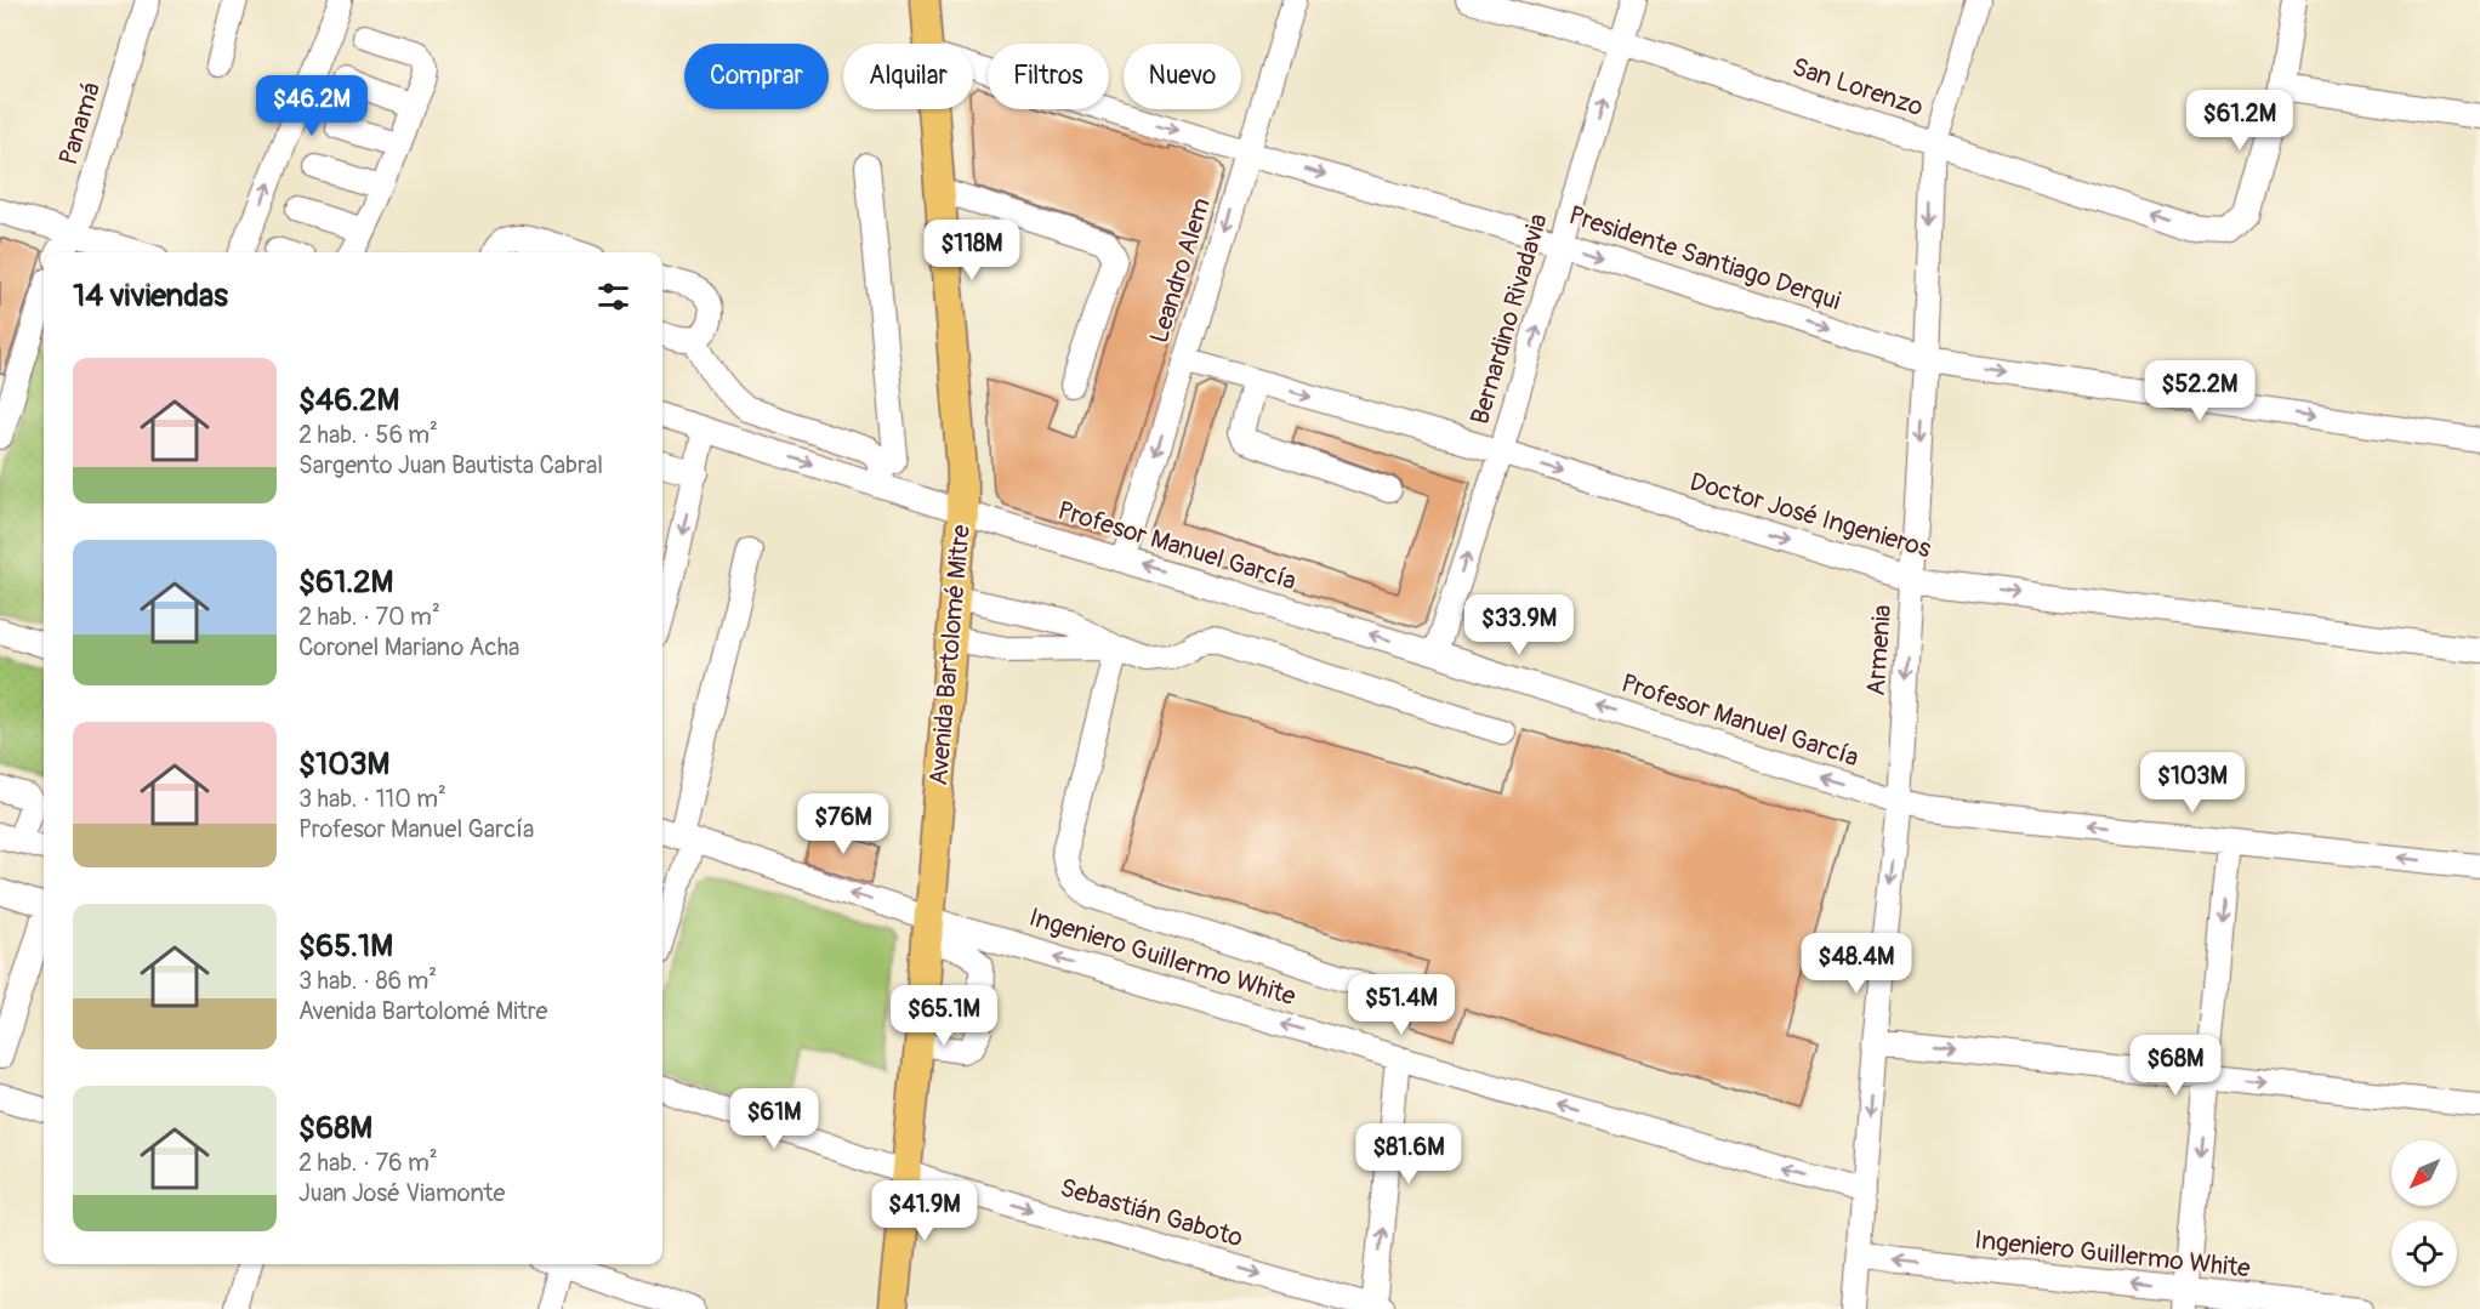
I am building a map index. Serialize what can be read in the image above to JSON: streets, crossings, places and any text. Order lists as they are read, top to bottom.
{
  "streets": {
    "main road": ["Avenida Bartolomé Mitre"],
    "street": [
      "San Lorenzo",
      "Panamá",
      "Presidente Santiago Derqui",
      "Leandro Alem",
      "Bernardino Rivadavia",
      "Doctor José Ingenieros",
      "Profesor Manuel García",
      "Armenia",
      "Ingeniero Guillermo White",
      "Sebastián Gaboto"
    ]
  },
  "crossings": [
    ["San Lorenzo", "Bernardino Rivadavia"],
    ["San Lorenzo", "Armenia"],
    ["Presidente Santiago Derqui", "Leandro Alem"],
    ["Presidente Santiago Derqui", "Bernardino Rivadavia"],
    ["Presidente Santiago Derqui", "Armenia"],
    ["Leandro Alem", "Doctor José Ingenieros"],
    ["Leandro Alem", "Profesor Manuel García"],
    ["Bernardino Rivadavia", "Doctor José Ingenieros"],
    ["Bernardino Rivadavia", "Profesor Manuel García"],
    ["Doctor José Ingenieros", "Armenia"],
    ["Profesor Manuel García", "Armenia"],
    ["Profesor Manuel García", "Avenida Bartolomé Mitre"],
    ["Armenia", "Ingeniero Guillermo White"],
    ["Avenida Bartolomé Mitre", "Ingeniero Guillermo White"],
    ["Avenida Bartolomé Mitre", "Sebastián Gaboto"]
  ],
  "one_way": [
    "Presidente Santiago Derqui",
    "Leandro Alem",
    "Bernardino Rivadavia",
    "Doctor José Ingenieros",
    "Armenia",
    "Ingeniero Guillermo White",
    "Sebastián Gaboto"
  ],
  "north": "bottom left",
  "page": {
    "chip": [
      "Comprar",
      "Alquilar",
      "Filtros",
      "Nuevo"
    ],
    "price": [
      "$46.2M",
      "$61.2M",
      "$118M",
      "$52.2M",
      "$33.9M",
      "$103M",
      "$76M",
      "$48.4M",
      "$51.4M",
      "$65.1M",
      "$68M",
      "$61M",
      "$81.6M",
      "$41.9M"
    ],
    "heading": "14 viviendas",
    "list": [
      {
        "name": "$46.2M",
        "note": "2 hab. · 56 m² · Sargento Juan Bautista Cabral"
      },
      {
        "name": "$61.2M",
        "note": "2 hab. · 70 m² · Coronel Mariano Acha"
      },
      {
        "name": "$103M",
        "note": "3 hab. · 110 m² · Profesor Manuel García"
      },
      {
        "name": "$65.1M",
        "note": "3 hab. · 86 m² · Avenida Bartolomé Mitre"
      },
      {
        "name": "$68M",
        "note": "2 hab. · 76 m² · Juan José Viamonte"
      }
    ]
  }
}
